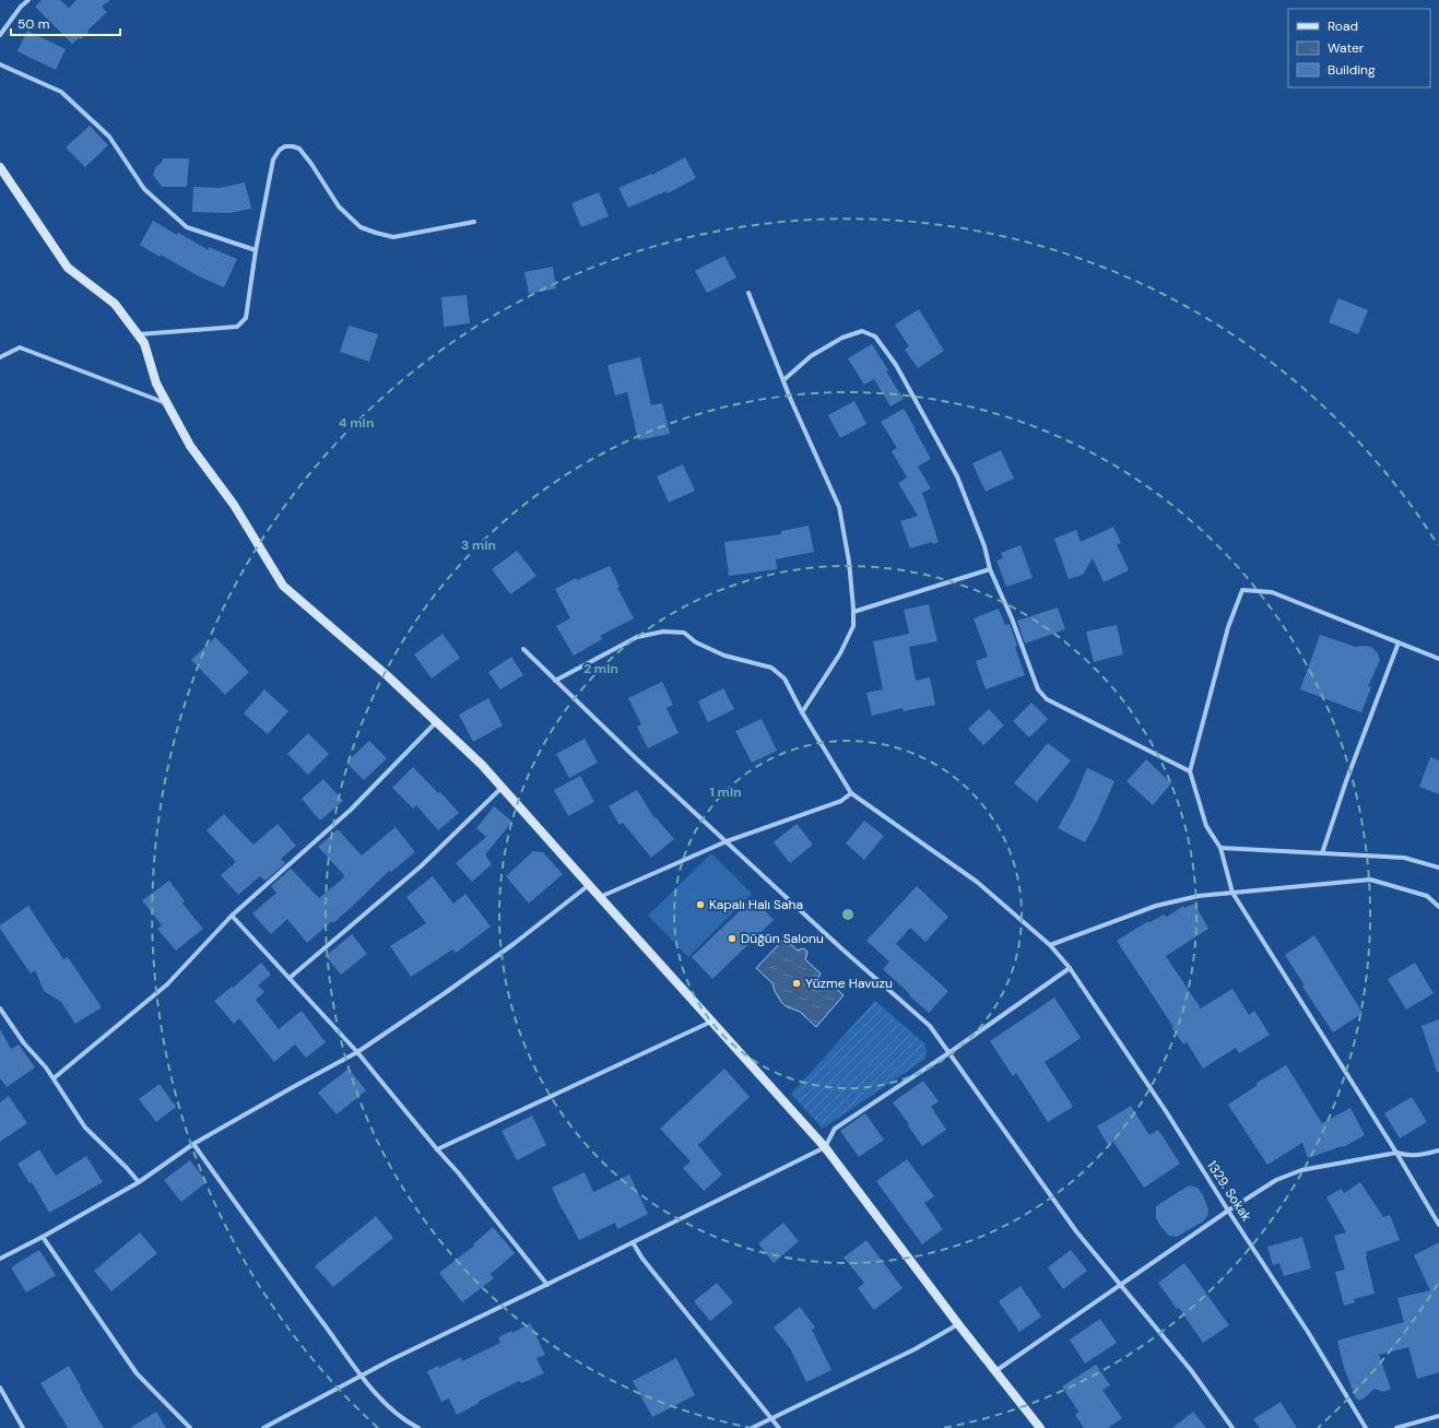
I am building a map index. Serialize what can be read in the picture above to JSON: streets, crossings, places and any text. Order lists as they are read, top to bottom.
{
  "streets": {
    "street": ["1329. Sokak"]
  },
  "places": ["Kapalı Halı Saha", "Düğün Salonu", "Yüzme Havuzu"],
  "legend": ["Road", "Water", "Building"],
  "scale_bar": "50 m",
  "rings": [
    "4 min",
    "3 min",
    "2 min",
    "1 min"
  ]
}
